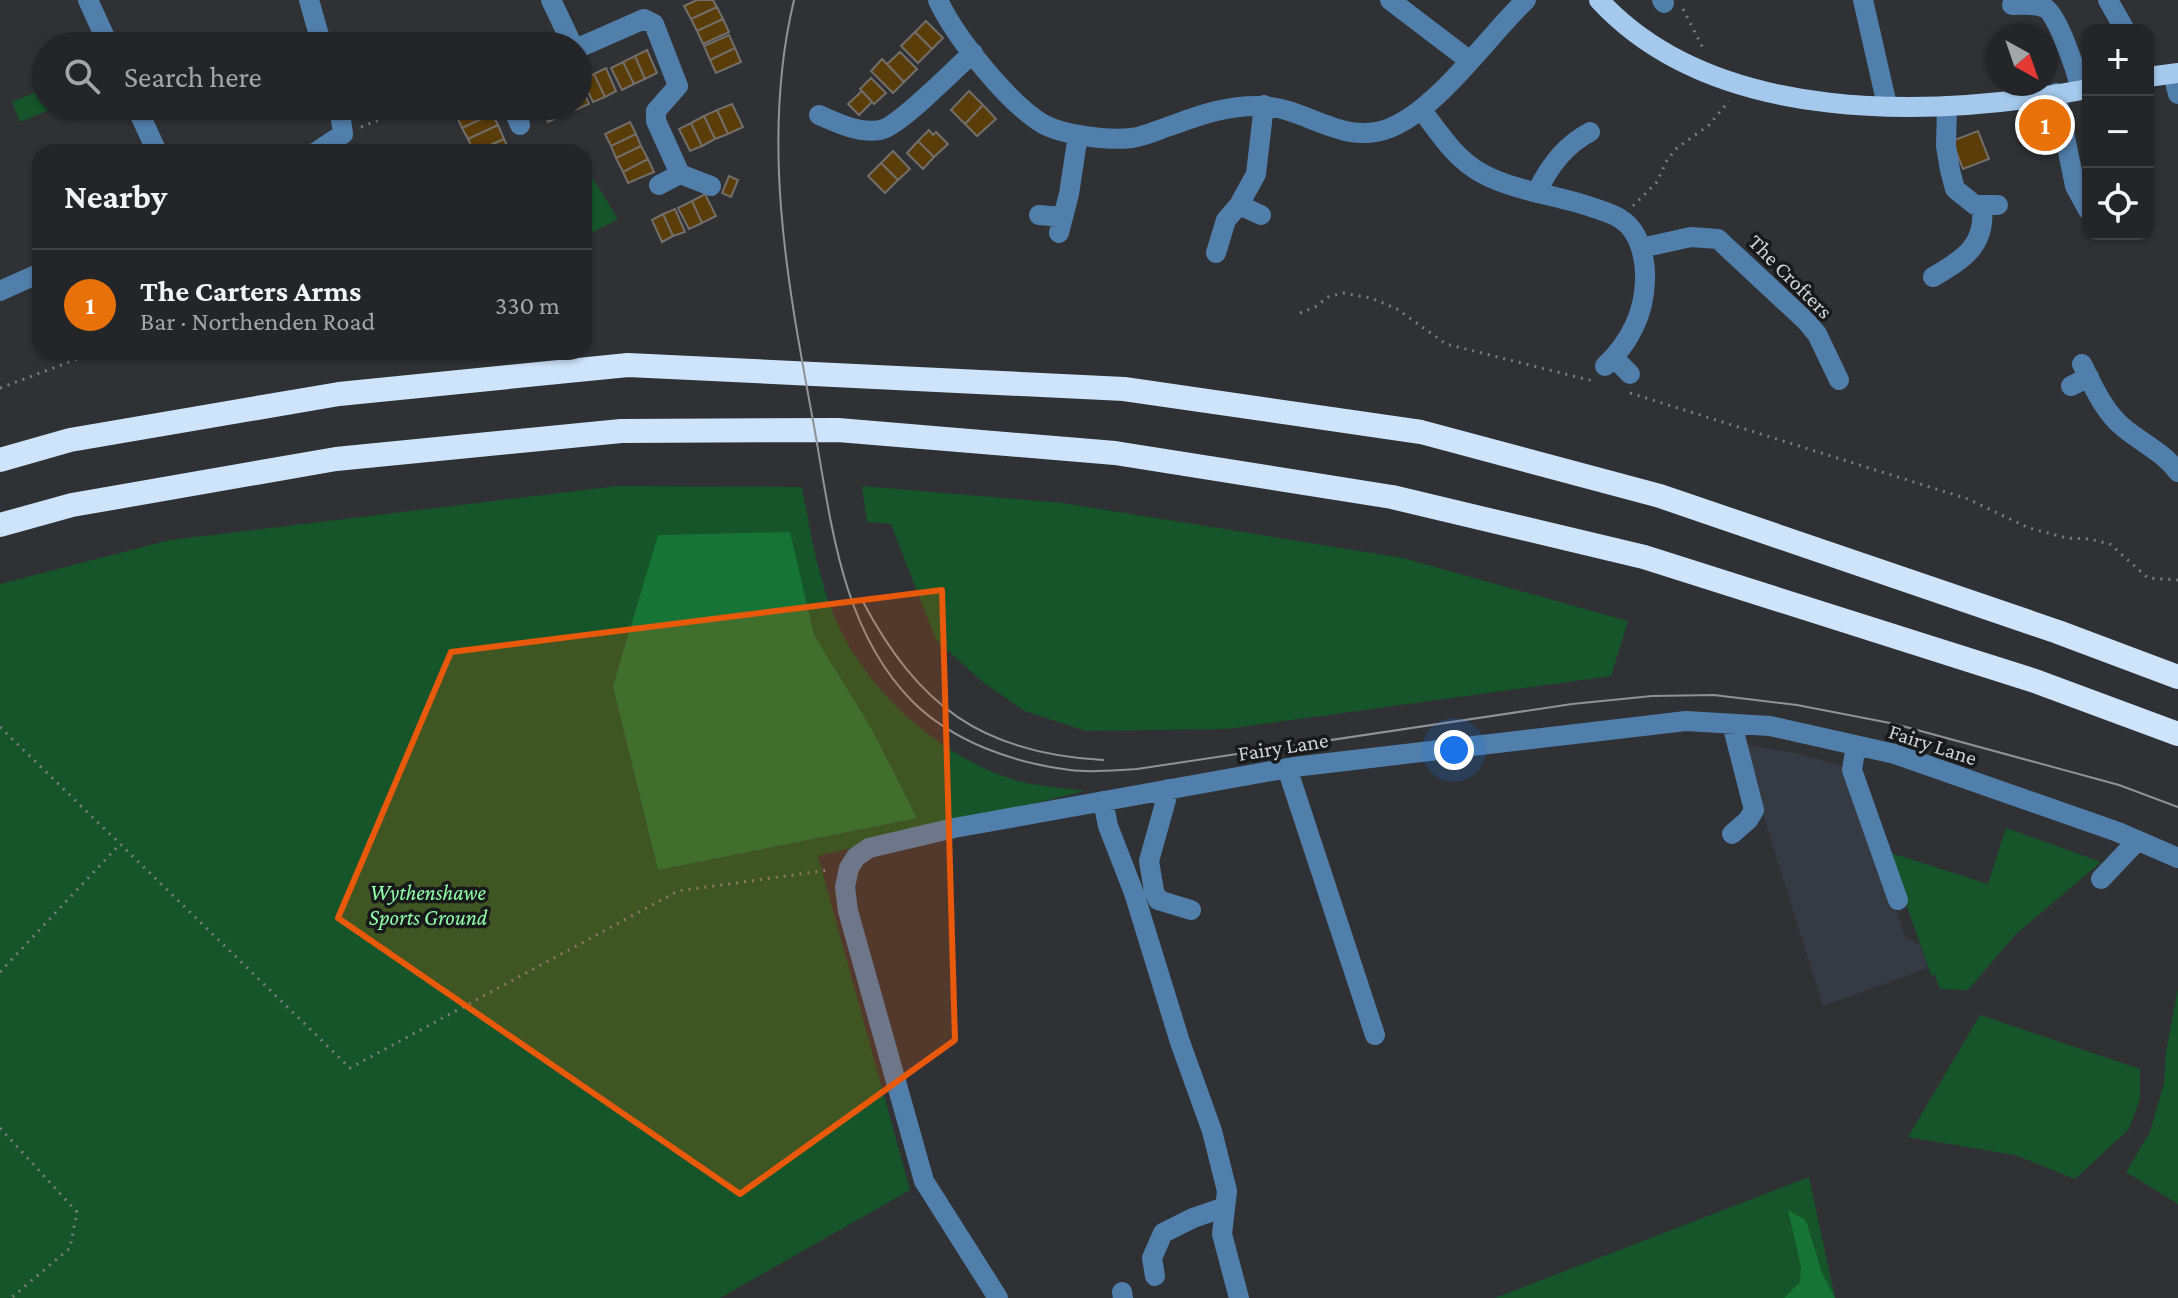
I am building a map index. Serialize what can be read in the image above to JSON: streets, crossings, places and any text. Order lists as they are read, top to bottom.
{
  "streets": {
    "street": ["The Crofters", "Fairy Lane"]
  },
  "parks": ["Wythenshawe Sports Ground"],
  "north": "bottom right",
  "page": {
    "map_buttons": ["+", "−"],
    "search": "Search here",
    "pins": "1",
    "heading": "Nearby",
    "list": [
      {
        "mark": "1",
        "name": "The Carters Arms",
        "note": "Bar · Northenden Road",
        "value": "330 m"
      }
    ]
  }
}
